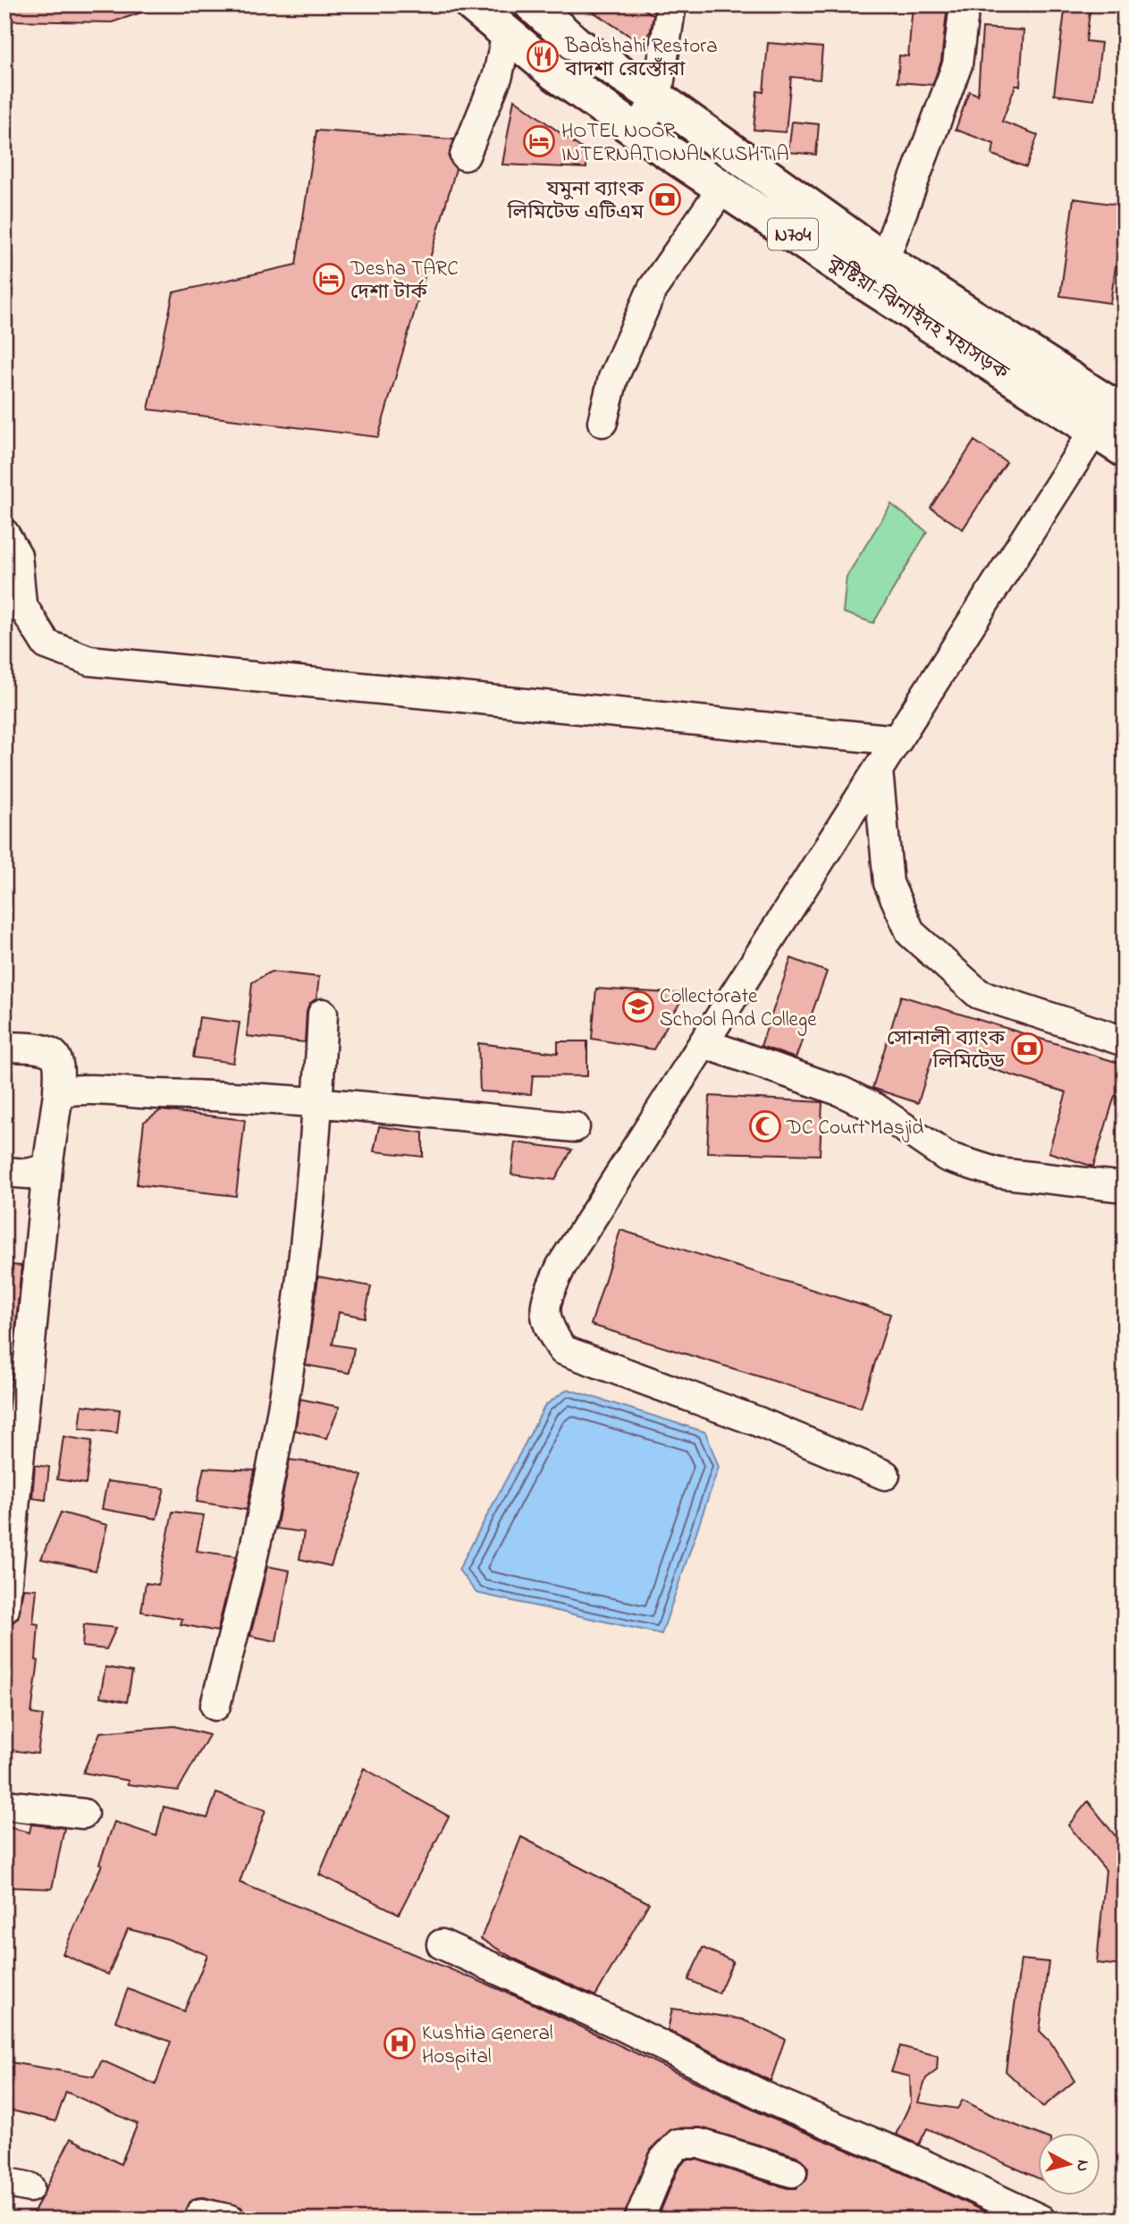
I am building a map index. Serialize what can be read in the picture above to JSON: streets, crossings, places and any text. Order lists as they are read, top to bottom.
{
  "streets": {
    "highway": ["N704", "কুষ্টিয়া-ঝিনাইদহ মহাসড়ক"]
  },
  "places": {
    "restaurant": ["Badshahi Restora বাদশা রেস্তোঁরা"],
    "hotel": ["HOTEL NOOR INTERNATIONAL KUSHTIA", "Desha TARC দেশা টার্ক"],
    "bank": ["যমুনা ব্যাংক লিমিটেড এটিএম", "সোনালী ব্যাংক লিমিটেড"],
    "school or university": ["Collectorate School And College"],
    "mosque": ["DC Court Masjid"],
    "hospital": ["Kushtia General Hospital"]
  },
  "north": "right"
}
